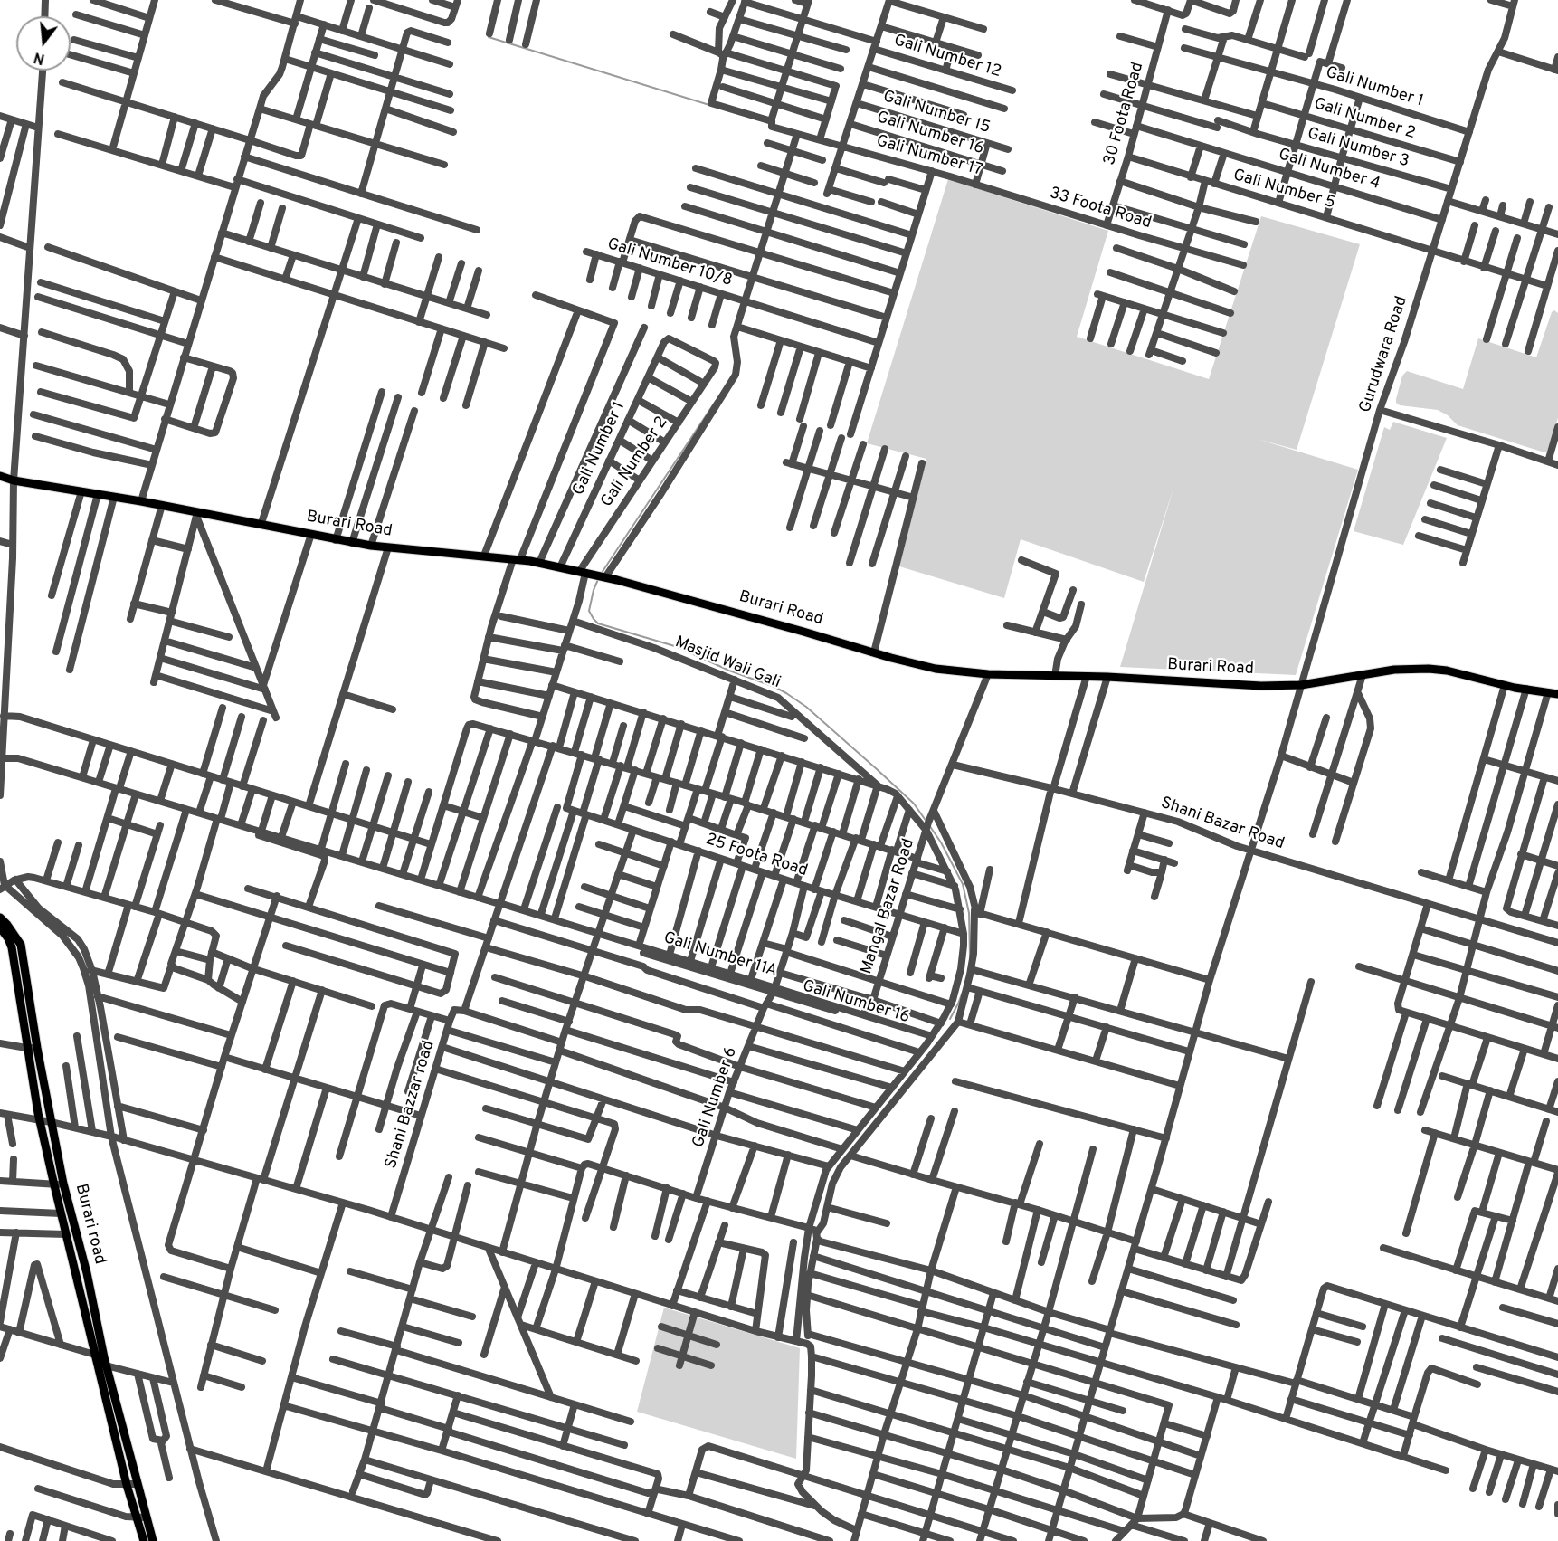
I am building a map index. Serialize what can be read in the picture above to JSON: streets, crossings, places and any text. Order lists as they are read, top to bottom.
{
  "streets": {
    "main road": ["Burari Road", "Burari road"],
    "street": [
      "Gali Number 12",
      "Gali Number 1",
      "Gali Number 15",
      "30 Foota Road",
      "Gali Number 2",
      "Gali Number 16",
      "Gali Number 3",
      "Gali Number 17",
      "Gali Number 4",
      "Gali Number 5",
      "33 Foota Road",
      "Gali Number 10/8",
      "Gurudwara Road",
      "Masjid Wali Gali",
      "Shani Bazar Road",
      "25 Foota Road",
      "Mangal Bazar Road",
      "Gali Number 11A",
      "Gali Number 6",
      "Shani Bazzar road"
    ]
  },
  "crossings": [
    ["Gali Number 1", "Gali Number 2"],
    ["Gali Number 1", "Gurudwara Road"],
    ["Gali Number 1", "Burari Road"],
    ["30 Foota Road", "Gali Number 3"],
    ["30 Foota Road", "Gali Number 4"],
    ["30 Foota Road", "Gali Number 5"],
    ["30 Foota Road", "33 Foota Road"],
    ["Gali Number 2", "Gurudwara Road"],
    ["Gali Number 2", "Burari Road"],
    ["Gali Number 16", "Gali Number 11A"],
    ["Gali Number 16", "Gali Number 6"],
    ["Gali Number 3", "Gurudwara Road"],
    ["Gali Number 17", "33 Foota Road"],
    ["Gali Number 4", "Gurudwara Road"],
    ["Gali Number 5", "Gurudwara Road"],
    ["Gurudwara Road", "Burari Road"],
    ["Gurudwara Road", "Shani Bazar Road"],
    ["Burari Road", "Mangal Bazar Road"],
    ["Shani Bazar Road", "Mangal Bazar Road"],
    ["25 Foota Road", "Mangal Bazar Road"],
    ["25 Foota Road", "Gali Number 6"],
    ["Mangal Bazar Road", "Gali Number 11A"],
    ["Gali Number 11A", "Gali Number 6"]
  ],
  "north": "bottom"
}
